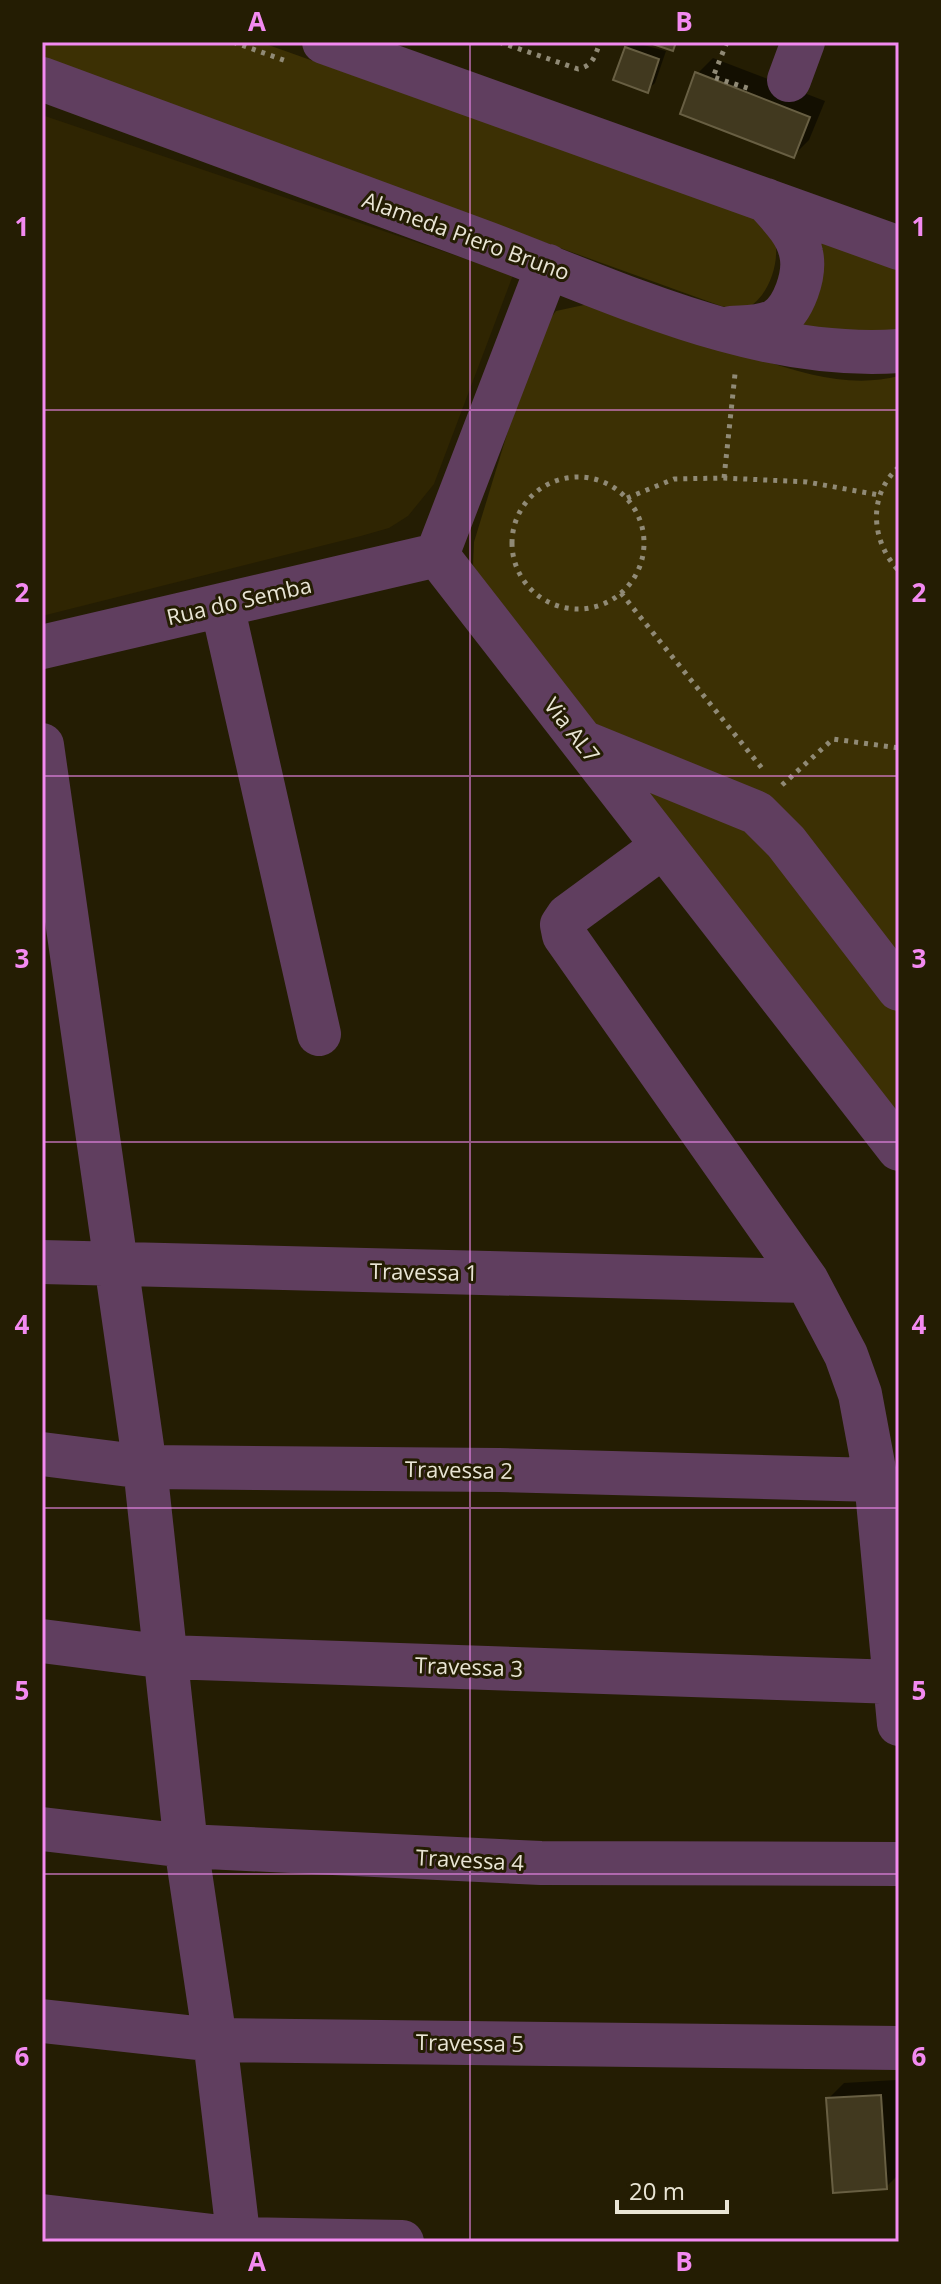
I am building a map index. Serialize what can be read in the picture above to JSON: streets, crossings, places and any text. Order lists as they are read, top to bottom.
{
  "streets": {
    "street": [
      "Alameda Piero Bruno",
      "Rua do Semba",
      "Via AL7",
      "Travessa 1",
      "Travessa 2",
      "Travessa 3",
      "Travessa 4",
      "Travessa 5"
    ]
  },
  "crossings": [
    ["Rua do Semba", "Via AL7"]
  ],
  "scale_bar": "20 m",
  "grid": {
    "columns": ["A", "B"],
    "rows": [
      "1",
      "2",
      "3",
      "4",
      "5",
      "6"
    ]
  }
}
